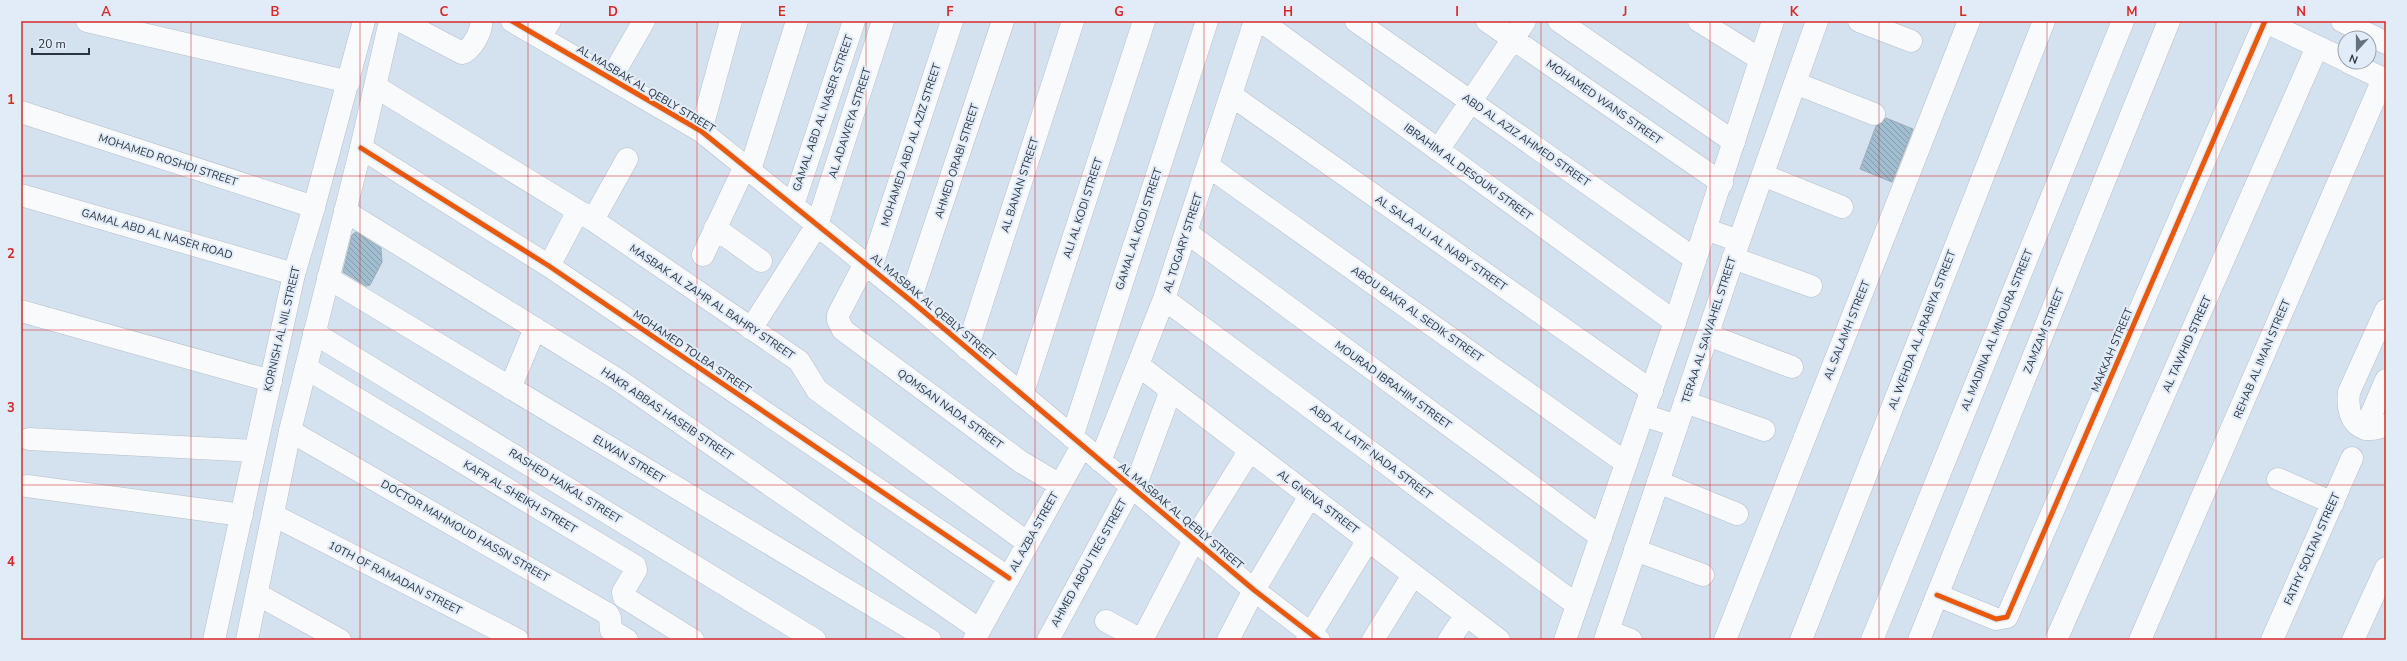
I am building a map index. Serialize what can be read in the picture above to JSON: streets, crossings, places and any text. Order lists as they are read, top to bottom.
{
  "streets": {
    "street": [
      "AL MASBAK AL QEBLY STREET",
      "MOHAMED WANS STREET",
      "GAMAL ABD AL NASER STREET",
      "AL ADAWEYA STREET",
      "ABD AL AZIZ AHMED STREET",
      "MOHAMED ABD AL AZIZ STREET",
      "MOHAMED ROSHDI STREET",
      "AHMED ORABI STREET",
      "IBRAHIM AL DESOUKI STREET",
      "AL BANAN STREET",
      "ALI AL KODI STREET",
      "GAMAL AL KODI STREET",
      "GAMAL ABD AL NASER ROAD",
      "AL TOGARY STREET",
      "AL SALA ALI AL NABY STREET",
      "MASBAK AL ZAHR AL BAHRY STREET",
      "ABOU BAKR AL SEDIK STREET",
      "KORNISH AL NIL STREET",
      "TERAA AL SAWAHEL STREET",
      "AL SALAMH STREET",
      "AL WEHDA AL ARABIYA STREET",
      "AL MADINA AL MNOURA STREET",
      "ZAMZAM STREET",
      "AL TAWHID STREET",
      "MAKKAH STREET",
      "MOHAMED TOLBA STREET",
      "REHAB AL IMAN STREET",
      "MOURAD IBRAHIM STREET",
      "QOMSAN NADA STREET",
      "HAKR ABBAS HASEIB STREET",
      "ABD AL LATIF NADA STREET",
      "ELWAN STREET",
      "RASHED HAIKAL STREET",
      "KAFR AL SHEIKH STREET",
      "AL GNENA STREET",
      "DOCTOR MAHMOUD HASSN STREET",
      "AL AZBA STREET",
      "FATHY SOLTAN STREET",
      "AHMED ABOU TIEG STREET",
      "10TH OF RAMADAN STREET"
    ]
  },
  "crossings": [
    ["AL MASBAK AL QEBLY STREET", "GAMAL ABD AL NASER STREET"],
    ["AL MASBAK AL QEBLY STREET", "AL ADAWEYA STREET"],
    ["AL MASBAK AL QEBLY STREET", "MOHAMED ABD AL AZIZ STREET"],
    ["AL MASBAK AL QEBLY STREET", "AHMED ORABI STREET"],
    ["AL MASBAK AL QEBLY STREET", "AL BANAN STREET"],
    ["AL MASBAK AL QEBLY STREET", "ALI AL KODI STREET"],
    ["AL MASBAK AL QEBLY STREET", "GAMAL AL KODI STREET"],
    ["AL MASBAK AL QEBLY STREET", "AL TOGARY STREET"],
    ["AL MASBAK AL QEBLY STREET", "AL AZBA STREET"],
    ["AL MASBAK AL QEBLY STREET", "AHMED ABOU TIEG STREET"],
    ["AL ADAWEYA STREET", "MASBAK AL ZAHR AL BAHRY STREET"],
    ["MOHAMED ABD AL AZIZ STREET", "QOMSAN NADA STREET"],
    ["MOHAMED ROSHDI STREET", "KORNISH AL NIL STREET"],
    ["GAMAL AL KODI STREET", "AL AZBA STREET"],
    ["GAMAL ABD AL NASER ROAD", "KORNISH AL NIL STREET"],
    ["AL TOGARY STREET", "AL SALA ALI AL NABY STREET"],
    ["AL TOGARY STREET", "ABOU BAKR AL SEDIK STREET"],
    ["AL TOGARY STREET", "MOURAD IBRAHIM STREET"],
    ["AL TOGARY STREET", "ABD AL LATIF NADA STREET"],
    ["AL TOGARY STREET", "AL GNENA STREET"],
    ["MASBAK AL ZAHR AL BAHRY STREET", "AL AZBA STREET"],
    ["ZAMZAM STREET", "MAKKAH STREET"],
    ["MOHAMED TOLBA STREET", "AL AZBA STREET"],
    ["QOMSAN NADA STREET", "AL AZBA STREET"],
    ["HAKR ABBAS HASEIB STREET", "AL AZBA STREET"],
    ["AL GNENA STREET", "AHMED ABOU TIEG STREET"]
  ],
  "scale_bar": "20 m",
  "north": "bottom",
  "grid": {
    "columns": [
      "A",
      "B",
      "C",
      "D",
      "E",
      "F",
      "G",
      "H",
      "I",
      "J",
      "K",
      "L",
      "M",
      "N"
    ],
    "rows": [
      "1",
      "2",
      "3",
      "4"
    ]
  }
}
